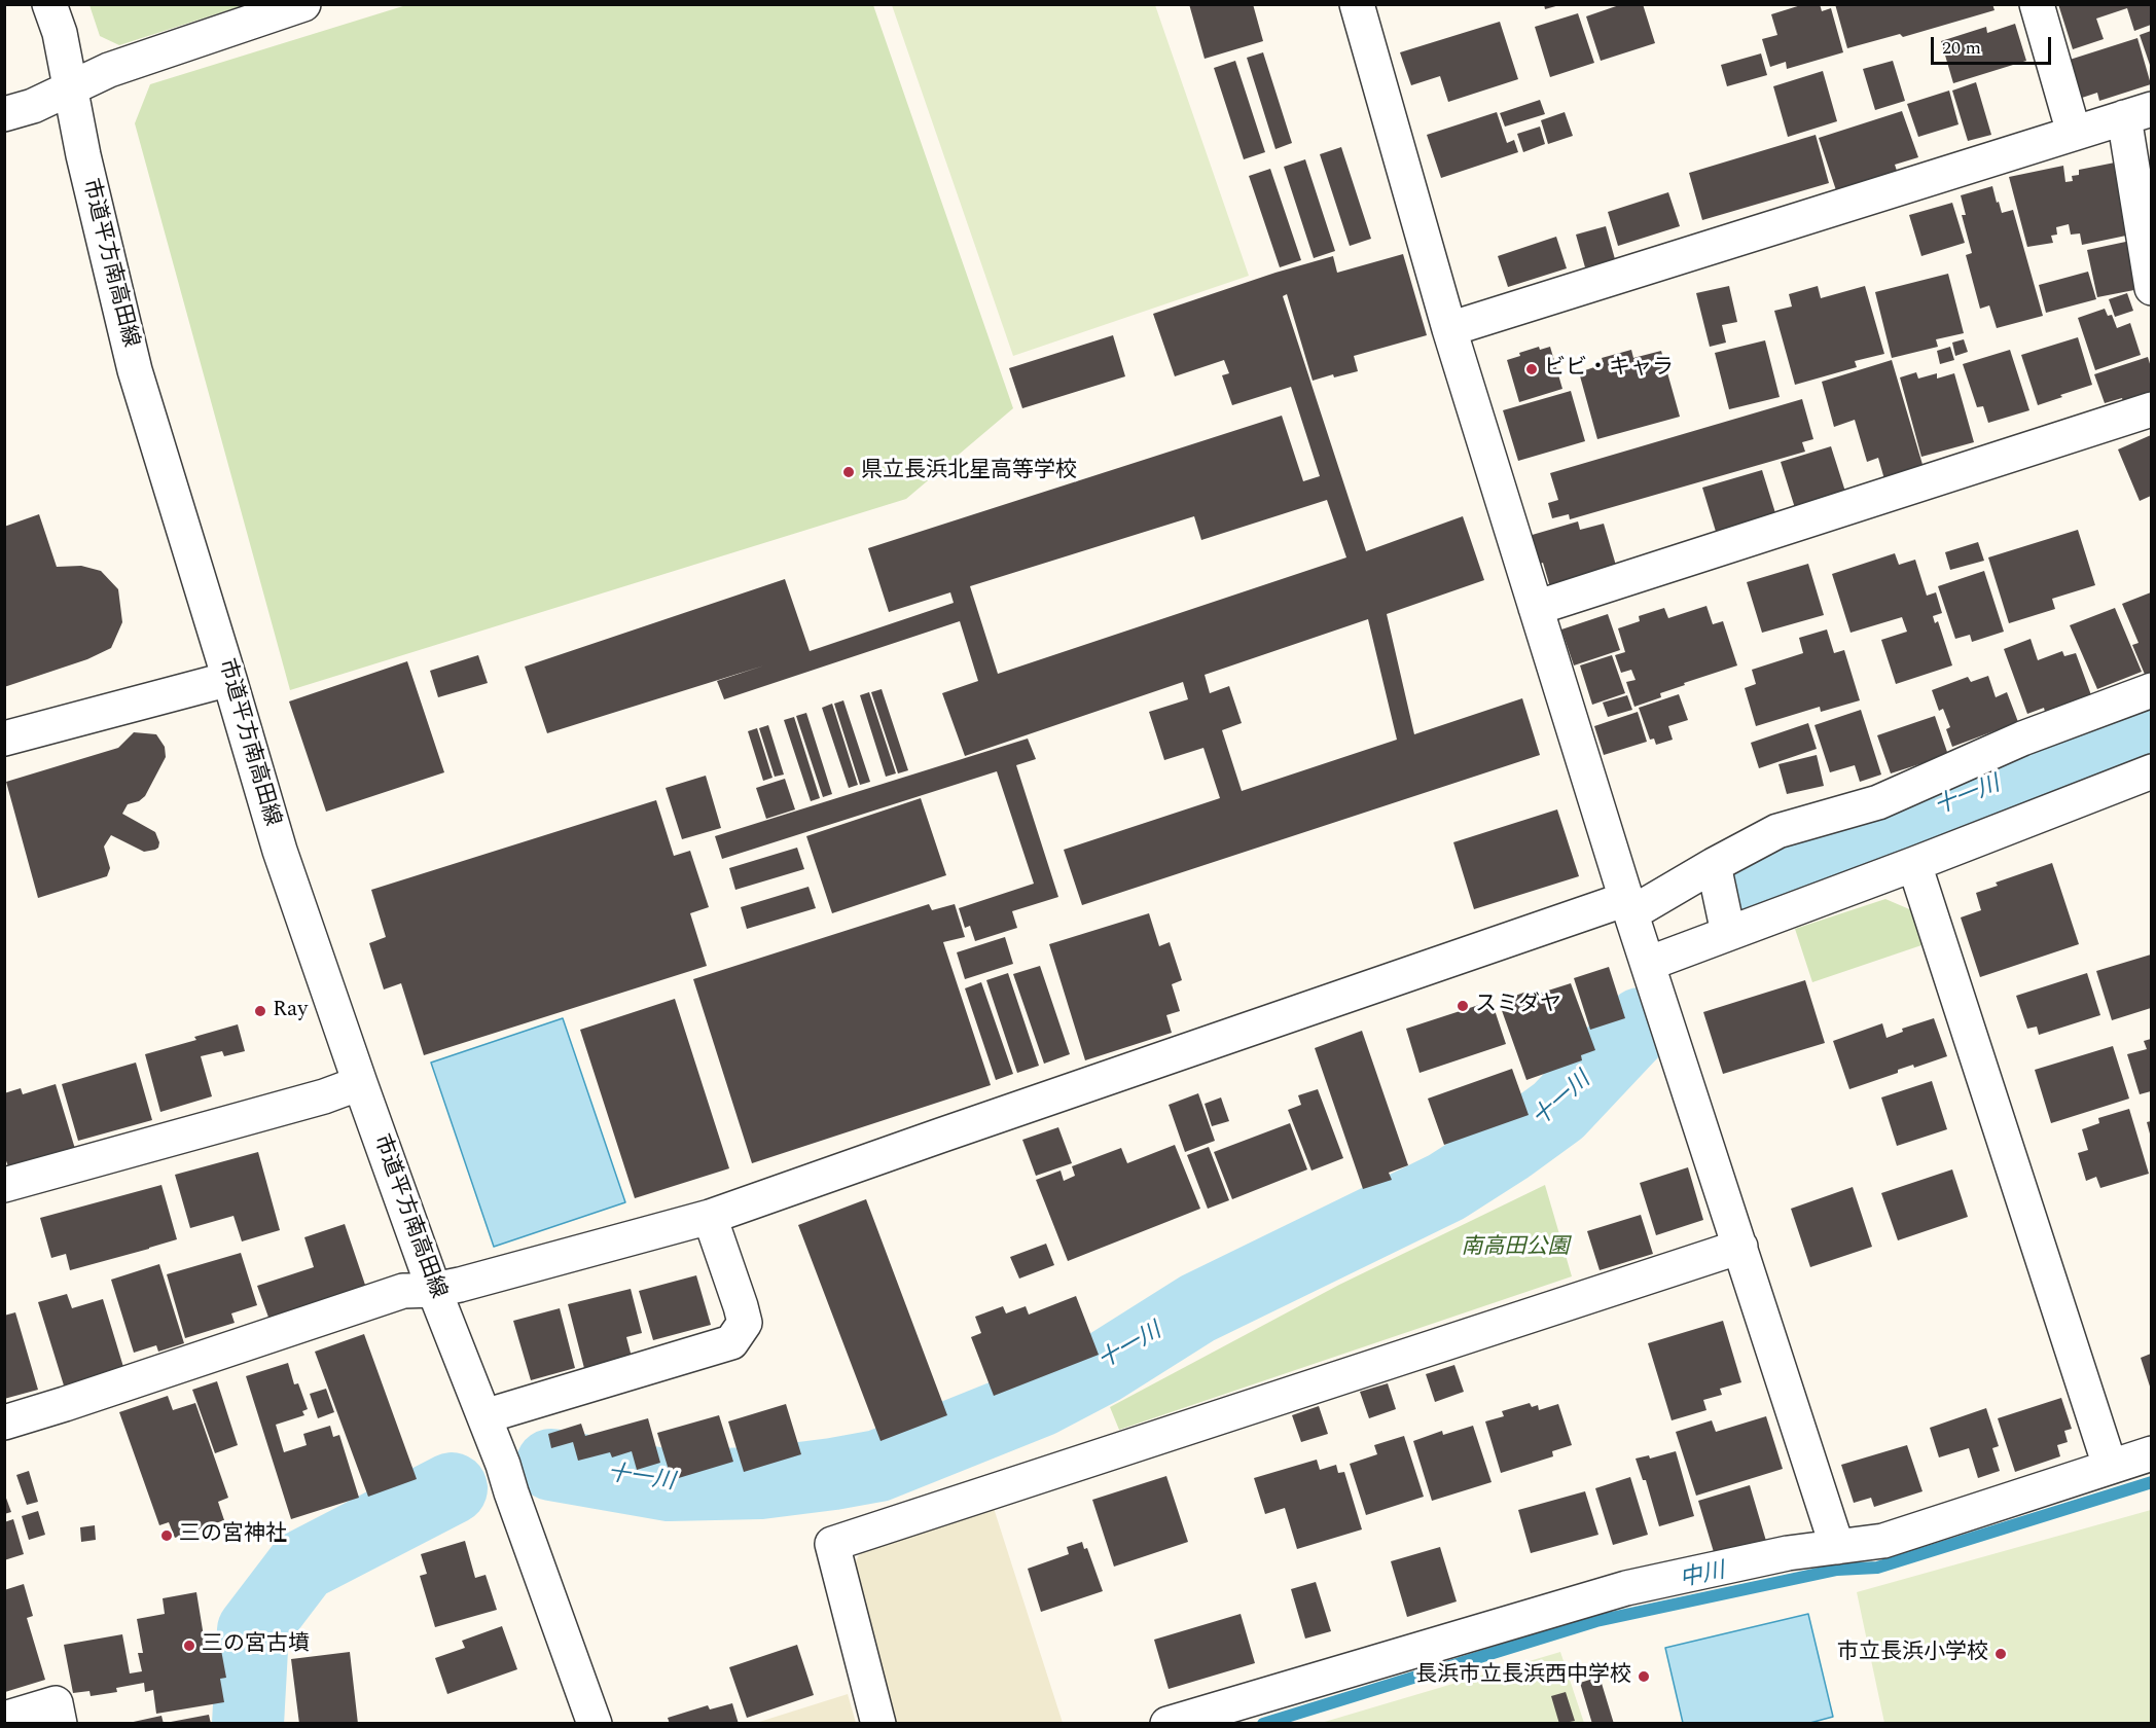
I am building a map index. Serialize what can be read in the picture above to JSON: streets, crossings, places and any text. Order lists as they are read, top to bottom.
{
  "streets": {
    "street": ["市道平方南高田線"]
  },
  "water": ["十一川", "中川"],
  "parks": ["南高田公園"],
  "places": [
    "ビビ・キャラ",
    "県立長浜北星高等学校",
    "スミダヤ",
    "Ray",
    "三の宮神社",
    "三の宮古墳",
    "市立長浜小学校",
    "長浜市立長浜西中学校"
  ],
  "scale_bar": "20 m"
}
